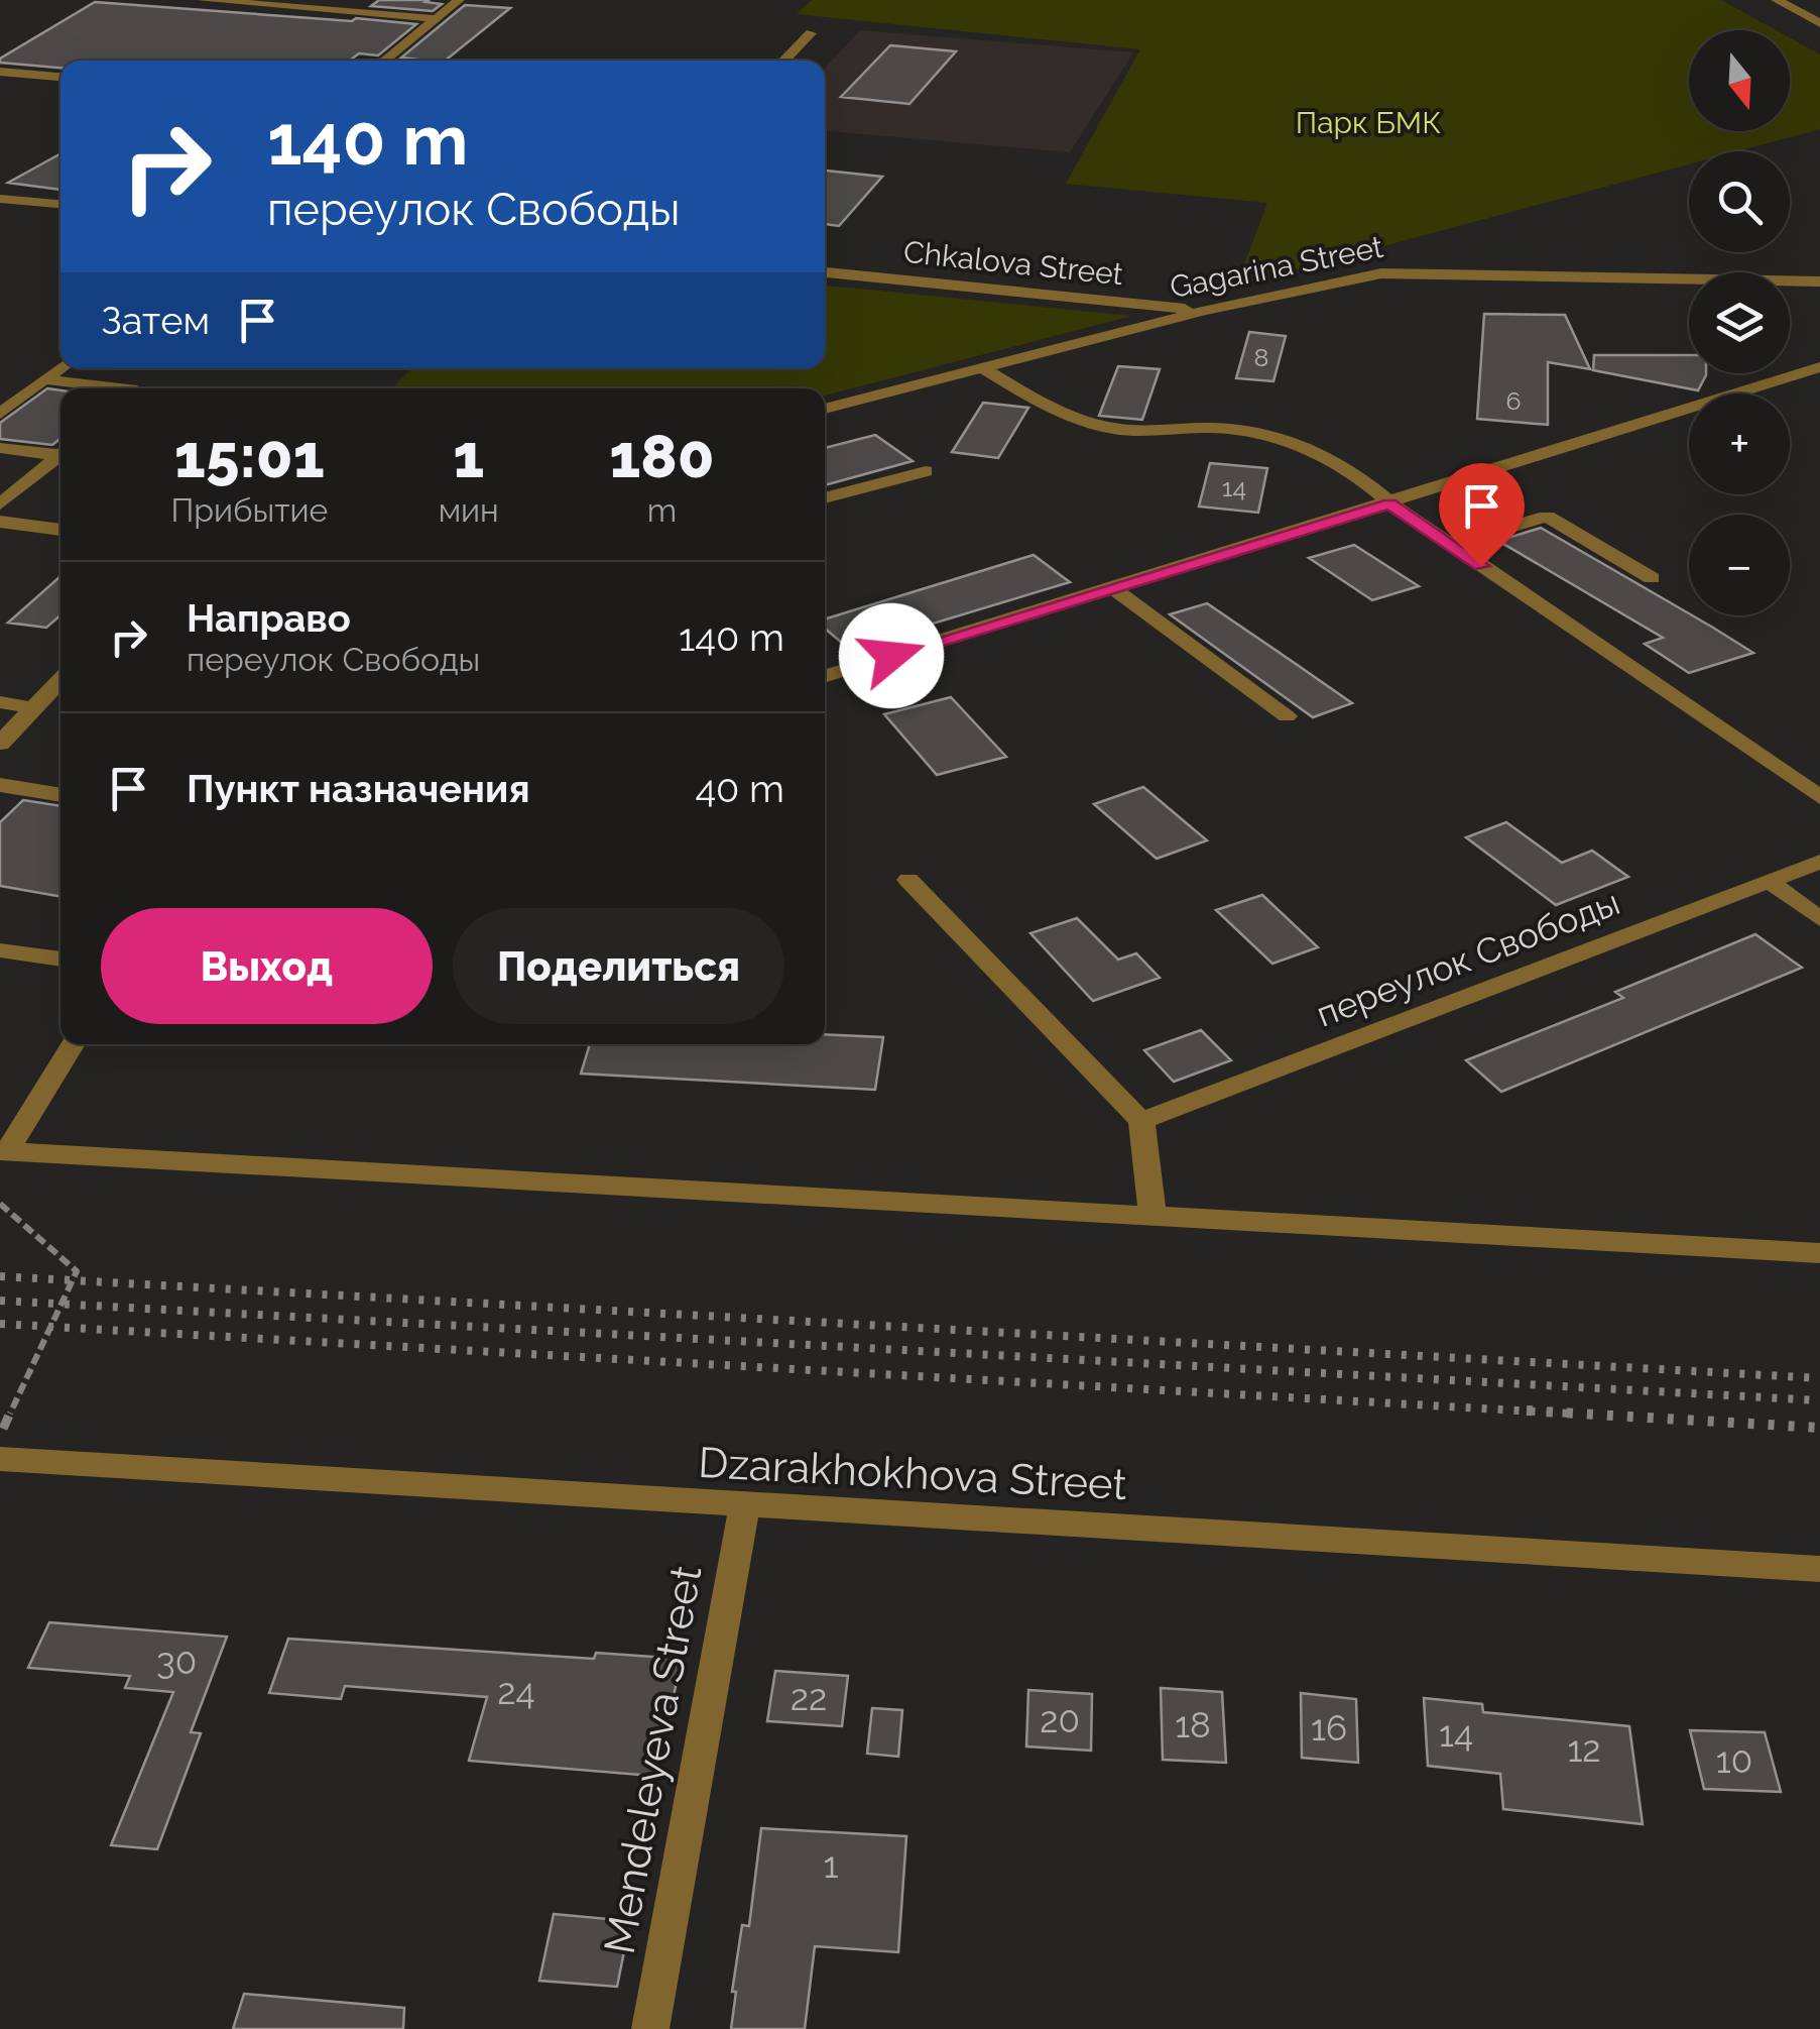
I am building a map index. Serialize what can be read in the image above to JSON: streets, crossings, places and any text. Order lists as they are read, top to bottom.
{
  "streets": {
    "street": [
      "Chkalova Street",
      "Gagarina Street",
      "переулок Свободы",
      "Dzarakhokhova Street",
      "Mendeleyeva Street"
    ]
  },
  "crossings": [
    ["Chkalova Street", "Gagarina Street"],
    ["Dzarakhokhova Street", "Mendeleyeva Street"]
  ],
  "parks": ["Парк БМК"],
  "house_numbers": [
    "8",
    "6",
    "14",
    "30",
    "24",
    "22",
    "20",
    "18",
    "16",
    "14",
    "12",
    "10",
    "1"
  ],
  "north": "bottom",
  "page": {
    "map_buttons": ["+", "−"],
    "turn": ["140 m", "переулок Свободы"],
    "then": "Затем",
    "eta": [
      "15:01",
      "Прибытие",
      "1",
      "мин",
      "180",
      "m"
    ],
    "list": [
      {
        "name": "Направо",
        "note": "переулок Свободы",
        "value": "140 m"
      },
      {
        "name": "Пункт назначения",
        "value": "40 m"
      }
    ],
    "buttons": ["Выход", "Поделиться"]
  }
}
